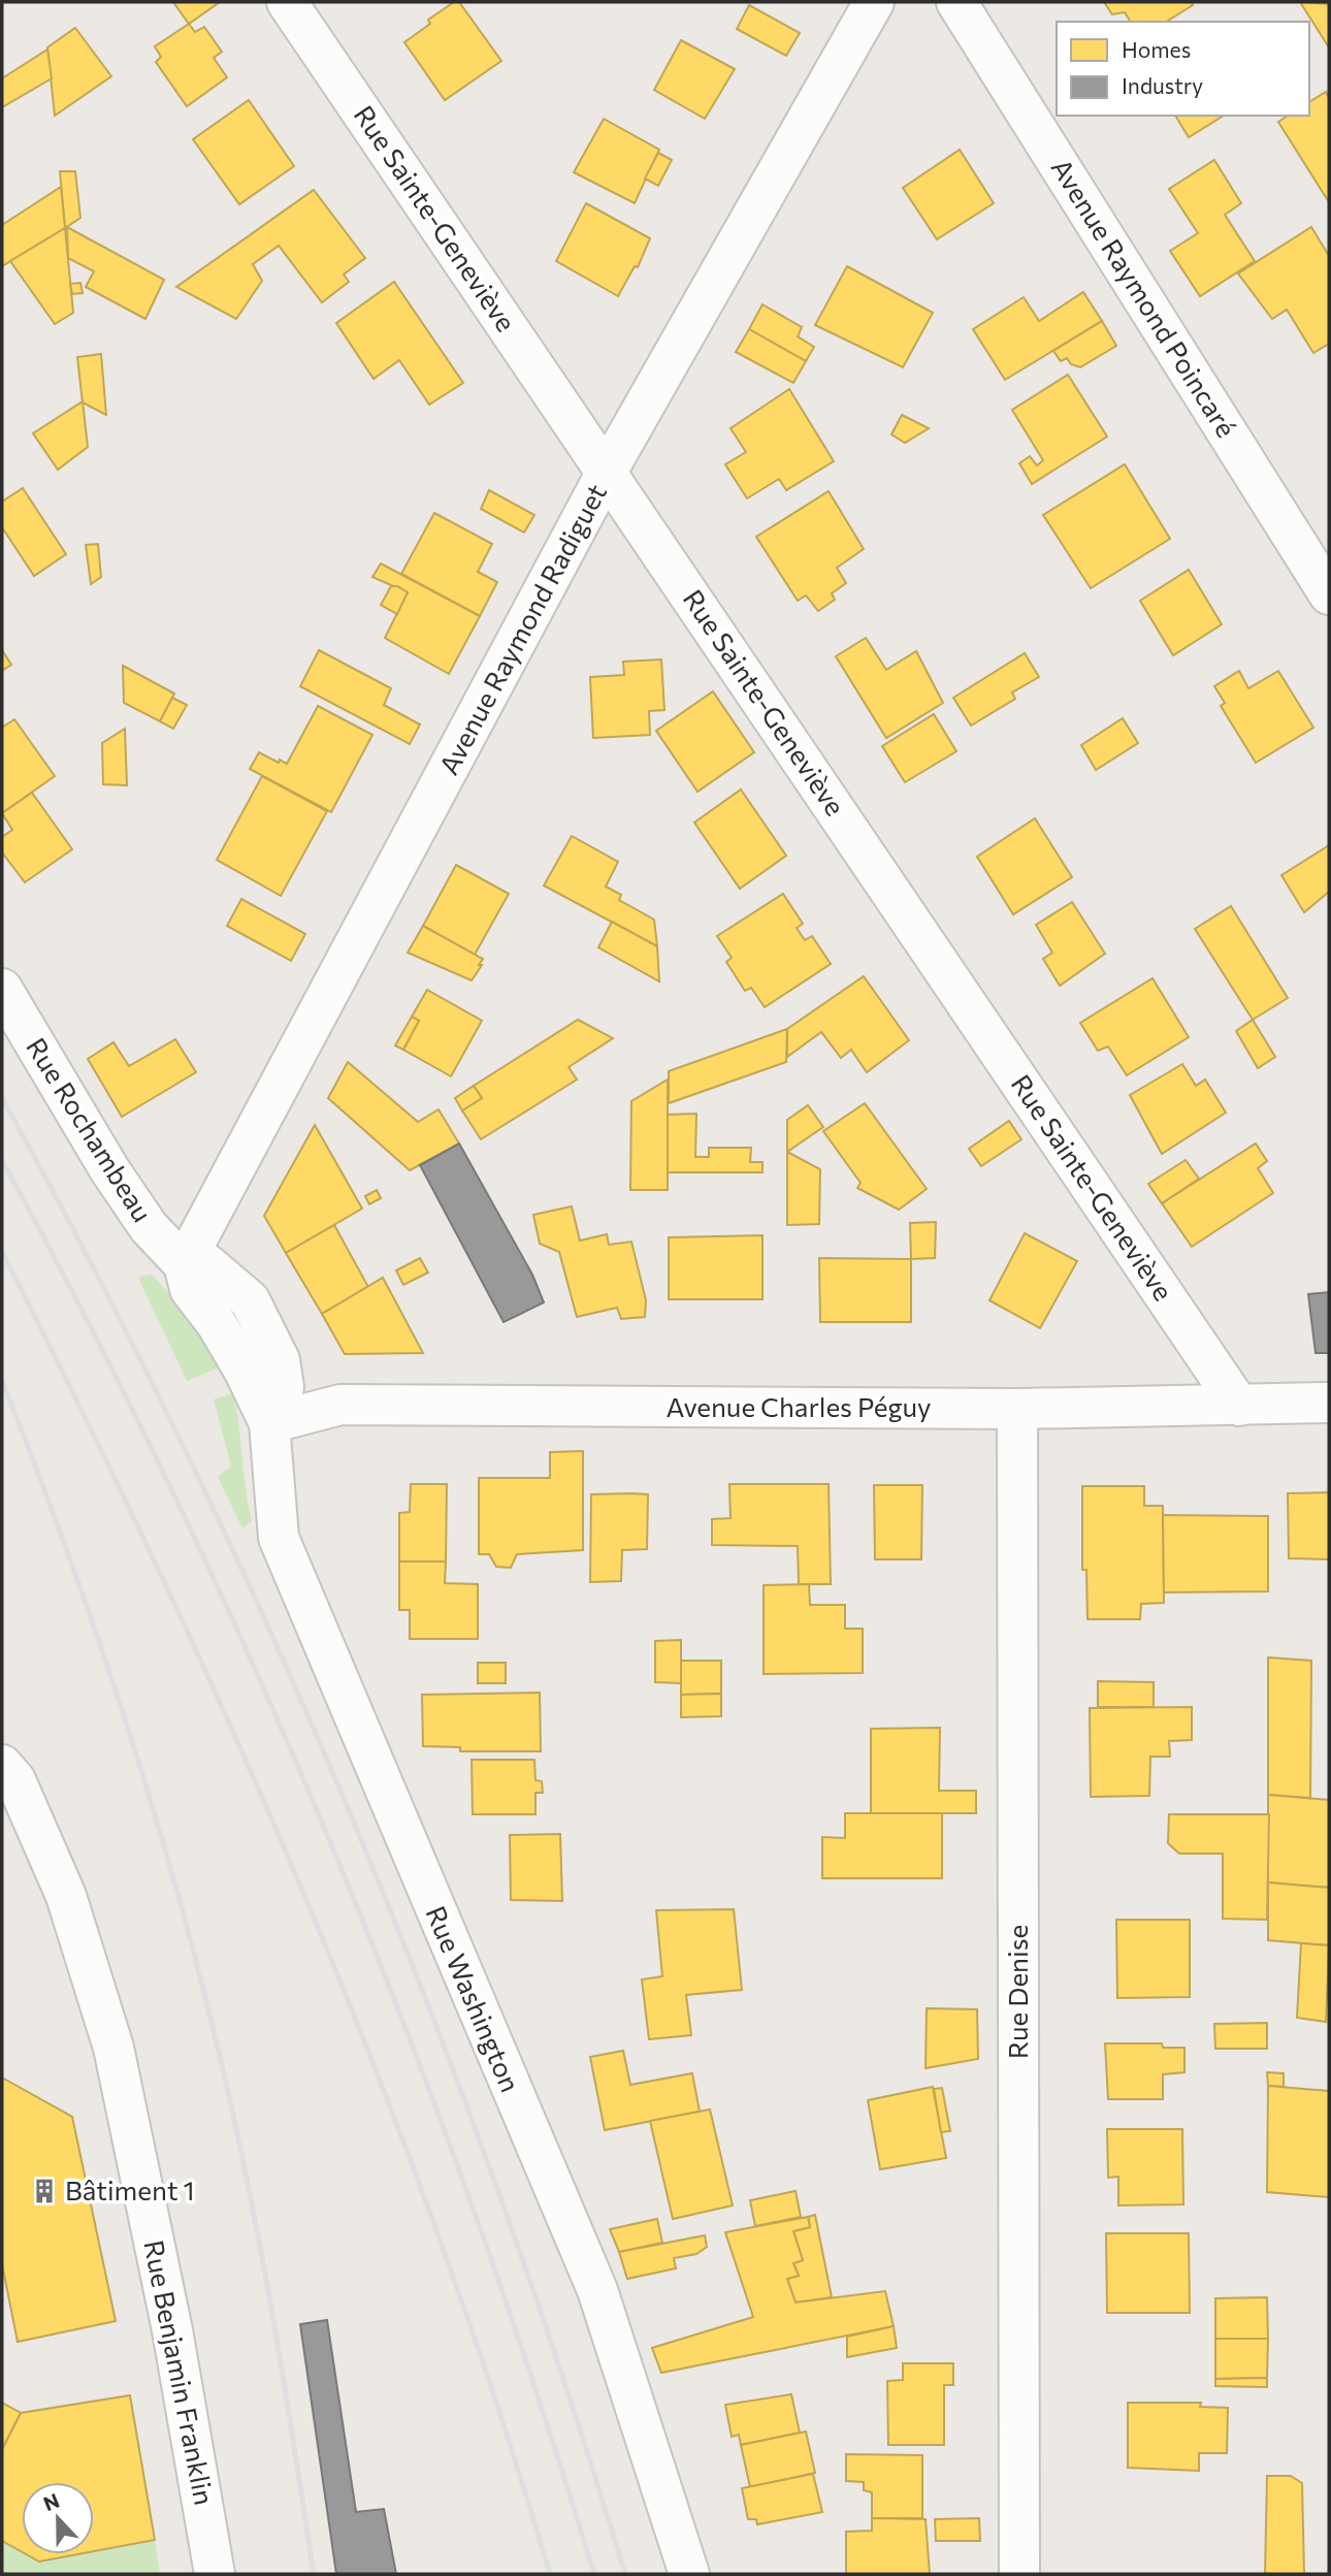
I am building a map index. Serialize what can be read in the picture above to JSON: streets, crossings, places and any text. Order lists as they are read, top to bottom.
{
  "streets": {
    "street": [
      "Rue Sainte-Geneviève",
      "Avenue Raymond Poincaré",
      "Avenue Raymond Radiguet",
      "Rue Rochambeau",
      "Avenue Charles Péguy",
      "Rue Denise",
      "Rue Washington",
      "Rue Benjamin Franklin"
    ]
  },
  "crossings": [
    ["Rue Sainte-Geneviève", "Avenue Raymond Radiguet"],
    ["Rue Sainte-Geneviève", "Avenue Charles Péguy"],
    ["Avenue Raymond Radiguet", "Rue Rochambeau"],
    ["Rue Rochambeau", "Avenue Charles Péguy"],
    ["Rue Rochambeau", "Rue Washington"],
    ["Avenue Charles Péguy", "Rue Denise"],
    ["Avenue Charles Péguy", "Rue Washington"]
  ],
  "places": {
    "building": ["Bâtiment 1"]
  },
  "legend": ["Homes", "Industry"],
  "north": "top"
}
